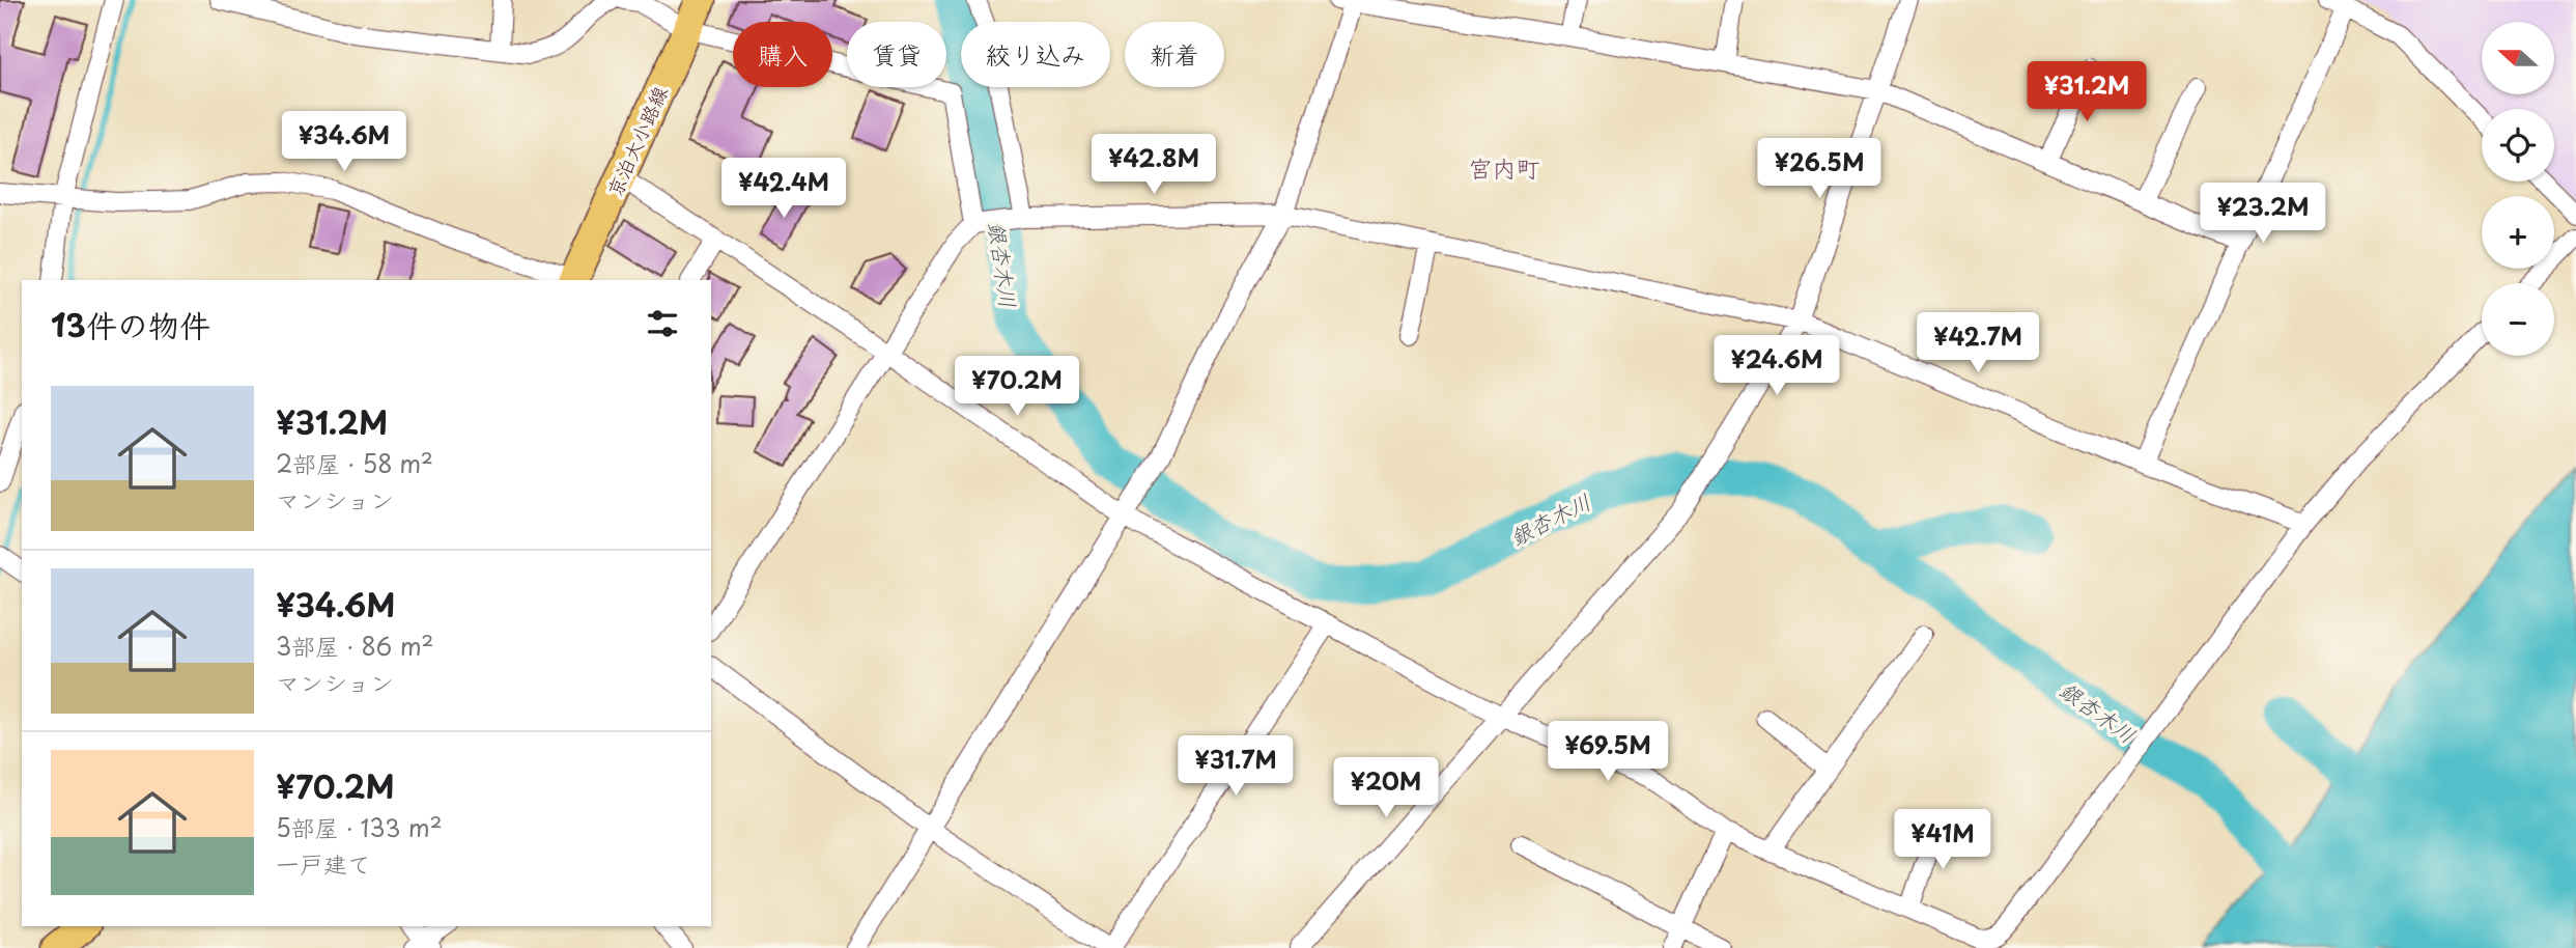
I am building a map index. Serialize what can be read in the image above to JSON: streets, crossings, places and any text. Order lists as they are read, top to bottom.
{
  "streets": {
    "main road": ["京泊大小路線"]
  },
  "districts": ["宮内町"],
  "water": ["銀杏木川"],
  "north": "left",
  "page": {
    "map_buttons": ["+", "−"],
    "chip": [
      "購入",
      "賃貸",
      "絞り込み",
      "新着"
    ],
    "price": [
      "¥31.2M",
      "¥34.6M",
      "¥42.8M",
      "¥26.5M",
      "¥42.4M",
      "¥23.2M",
      "¥42.7M",
      "¥24.6M",
      "¥70.2M",
      "¥69.5M",
      "¥31.7M",
      "¥20M",
      "¥41M"
    ],
    "heading": "13件の物件",
    "list": [
      {
        "name": "¥31.2M",
        "note": "2部屋 · 58 m² · マンション"
      },
      {
        "name": "¥34.6M",
        "note": "3部屋 · 86 m² · マンション"
      },
      {
        "name": "¥70.2M",
        "note": "5部屋 · 133 m² · 一戸建て"
      }
    ]
  }
}
